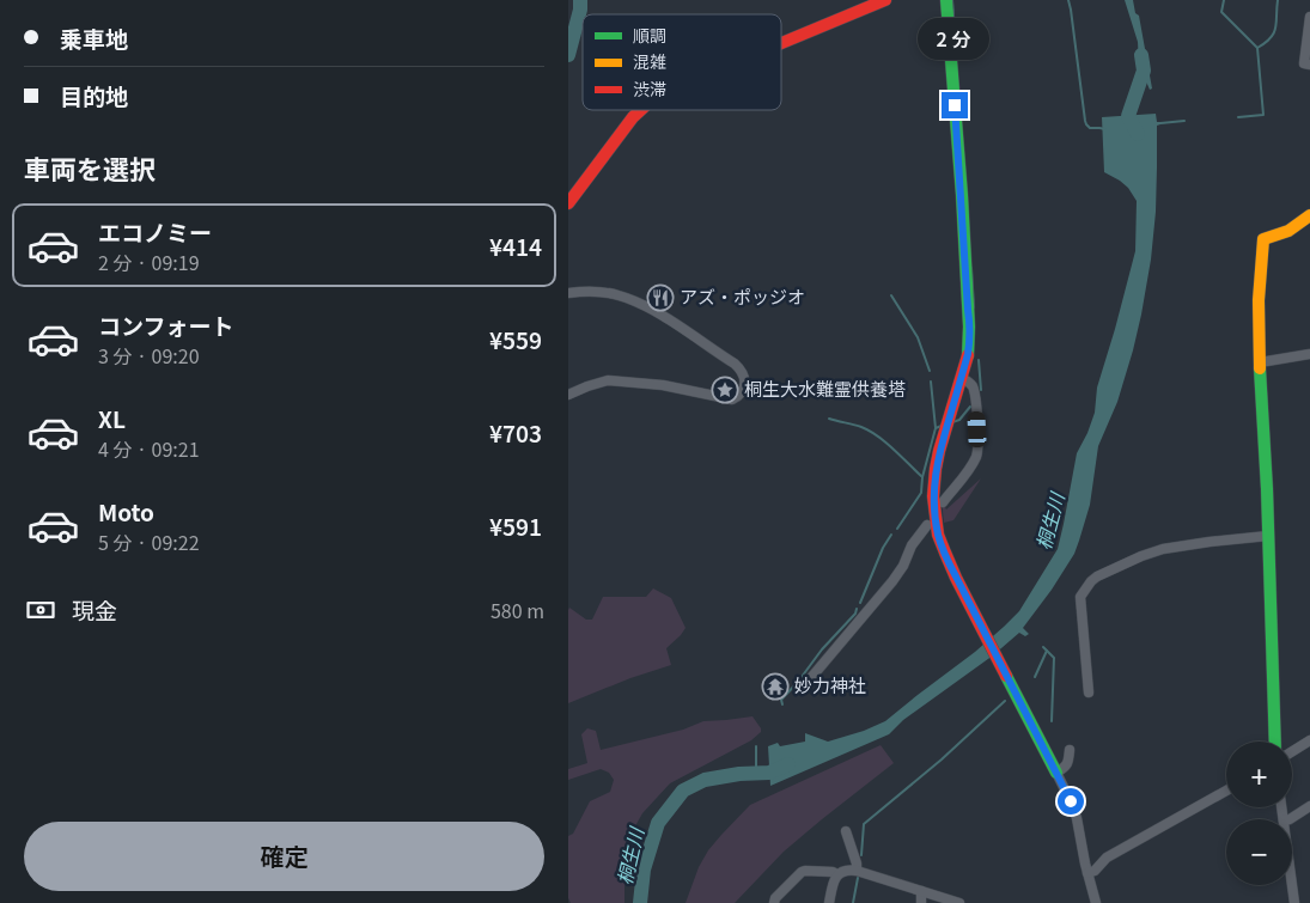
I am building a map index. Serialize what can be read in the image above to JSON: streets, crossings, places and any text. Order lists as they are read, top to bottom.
{
  "water": ["桐生川"],
  "places": {
    "restaurant": ["アズ・ポッジオ"],
    "place": ["桐生大水難霊供養塔"],
    "temple": ["妙力神社"]
  },
  "legend": ["順調", "混雑", "渋滞"],
  "page": {
    "banner": ["乗車地", "目的地"],
    "bubble": "2 分",
    "heading": "車両を選択",
    "list": [
      {
        "name": "エコノミー",
        "note": "2 分 · 09:19",
        "value": "¥414"
      },
      {
        "name": "コンフォート",
        "note": "3 分 · 09:20",
        "value": "¥559"
      },
      {
        "name": "XL",
        "note": "4 分 · 09:21",
        "value": "¥703"
      },
      {
        "name": "Moto",
        "note": "5 分 · 09:22",
        "value": "¥591"
      }
    ],
    "pay": ["現金", "580 m"],
    "map_buttons": ["+", "−"],
    "buttons": "確定"
  }
}
